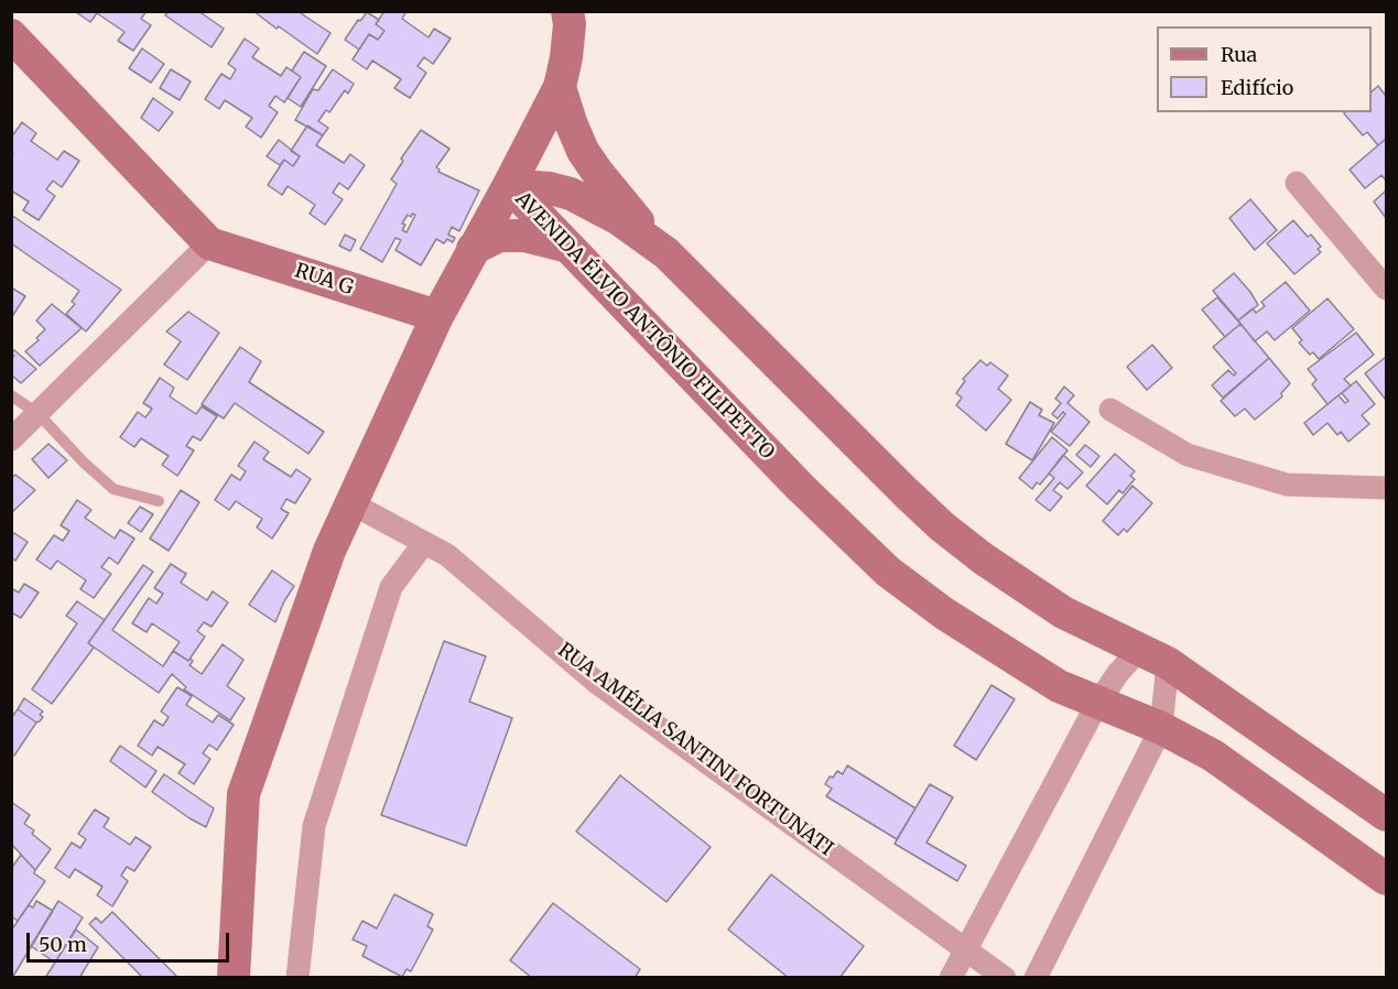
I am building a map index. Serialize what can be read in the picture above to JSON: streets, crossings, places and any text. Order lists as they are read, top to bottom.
{
  "streets": {
    "main road": ["RUA G", "AVENIDA ÉLVIO ANTÔNIO FILIPETTO"],
    "street": ["RUA AMÉLIA SANTINI FORTUNATI"]
  },
  "legend": ["Rua", "Edifício"],
  "scale_bar": "50 m"
}
